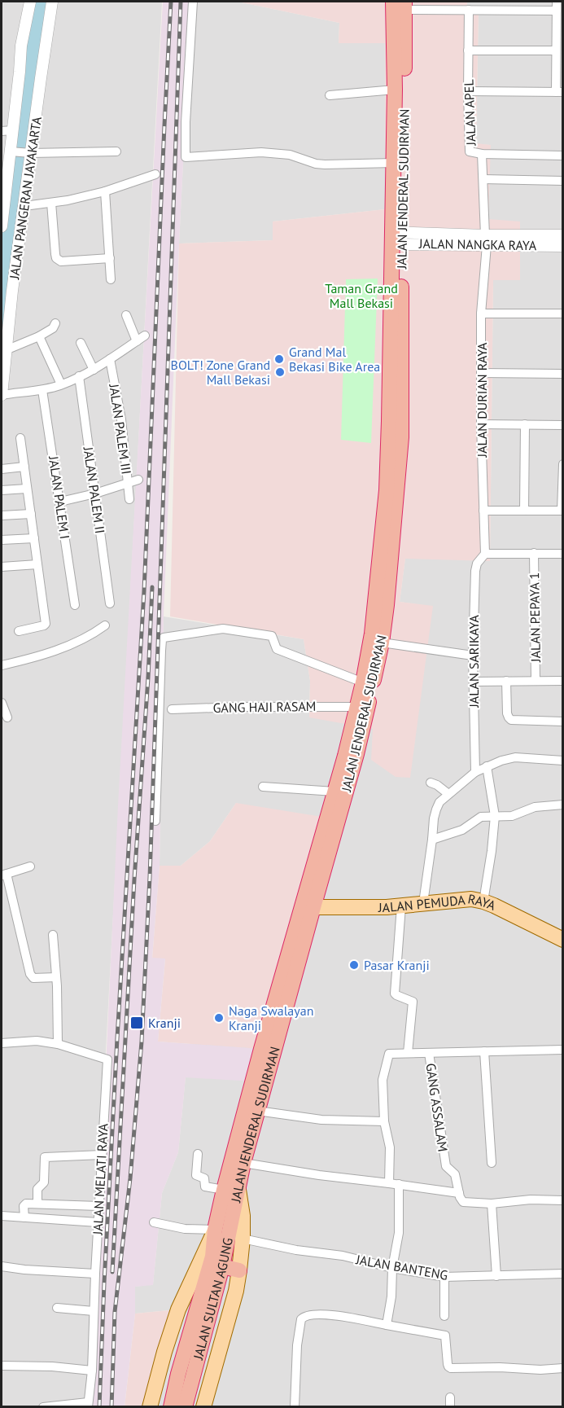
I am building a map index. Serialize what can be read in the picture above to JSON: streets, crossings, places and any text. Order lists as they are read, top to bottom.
{
  "streets": {
    "highway": ["JALAN JENDERAL SUDIRMAN", "JALAN SULTAN AGUNG"],
    "main road": ["JALAN PEMUDA RAYA"],
    "street": [
      "JALAN APEL",
      "JALAN PANGERAN JAYAKARTA",
      "JALAN NANGKA RAYA",
      "JALAN DURIAN RAYA",
      "JALAN PALEM III",
      "JALAN PALEM II",
      "JALAN PALEM I",
      "JALAN PEPAYA 1",
      "JALAN SARIKAYA",
      "GANG HAJI RASAM",
      "GANG ASSALAM",
      "JALAN MELATI RAYA",
      "JALAN BANTENG"
    ]
  },
  "crossings": [
    ["JALAN APEL", "JALAN NANGKA RAYA"],
    ["JALAN APEL", "JALAN DURIAN RAYA"],
    ["JALAN JENDERAL SUDIRMAN", "JALAN NANGKA RAYA"],
    ["JALAN JENDERAL SUDIRMAN", "GANG HAJI RASAM"],
    ["JALAN JENDERAL SUDIRMAN", "JALAN PEMUDA RAYA"],
    ["JALAN JENDERAL SUDIRMAN", "JALAN BANTENG"],
    ["JALAN JENDERAL SUDIRMAN", "JALAN SULTAN AGUNG"],
    ["JALAN NANGKA RAYA", "JALAN DURIAN RAYA"],
    ["JALAN DURIAN RAYA", "JALAN SARIKAYA"],
    ["JALAN PEMUDA RAYA", "GANG ASSALAM"]
  ],
  "parks": ["Taman Grand Mall Bekasi"],
  "places": {
    "other": [
      "Grand Mal Bekasi Bike Area",
      "BOLT! Zone Grand Mall Bekasi",
      "Pasar Kranji",
      "Naga Swalayan Kranji"
    ],
    "transit": ["Kranji"]
  }
}
